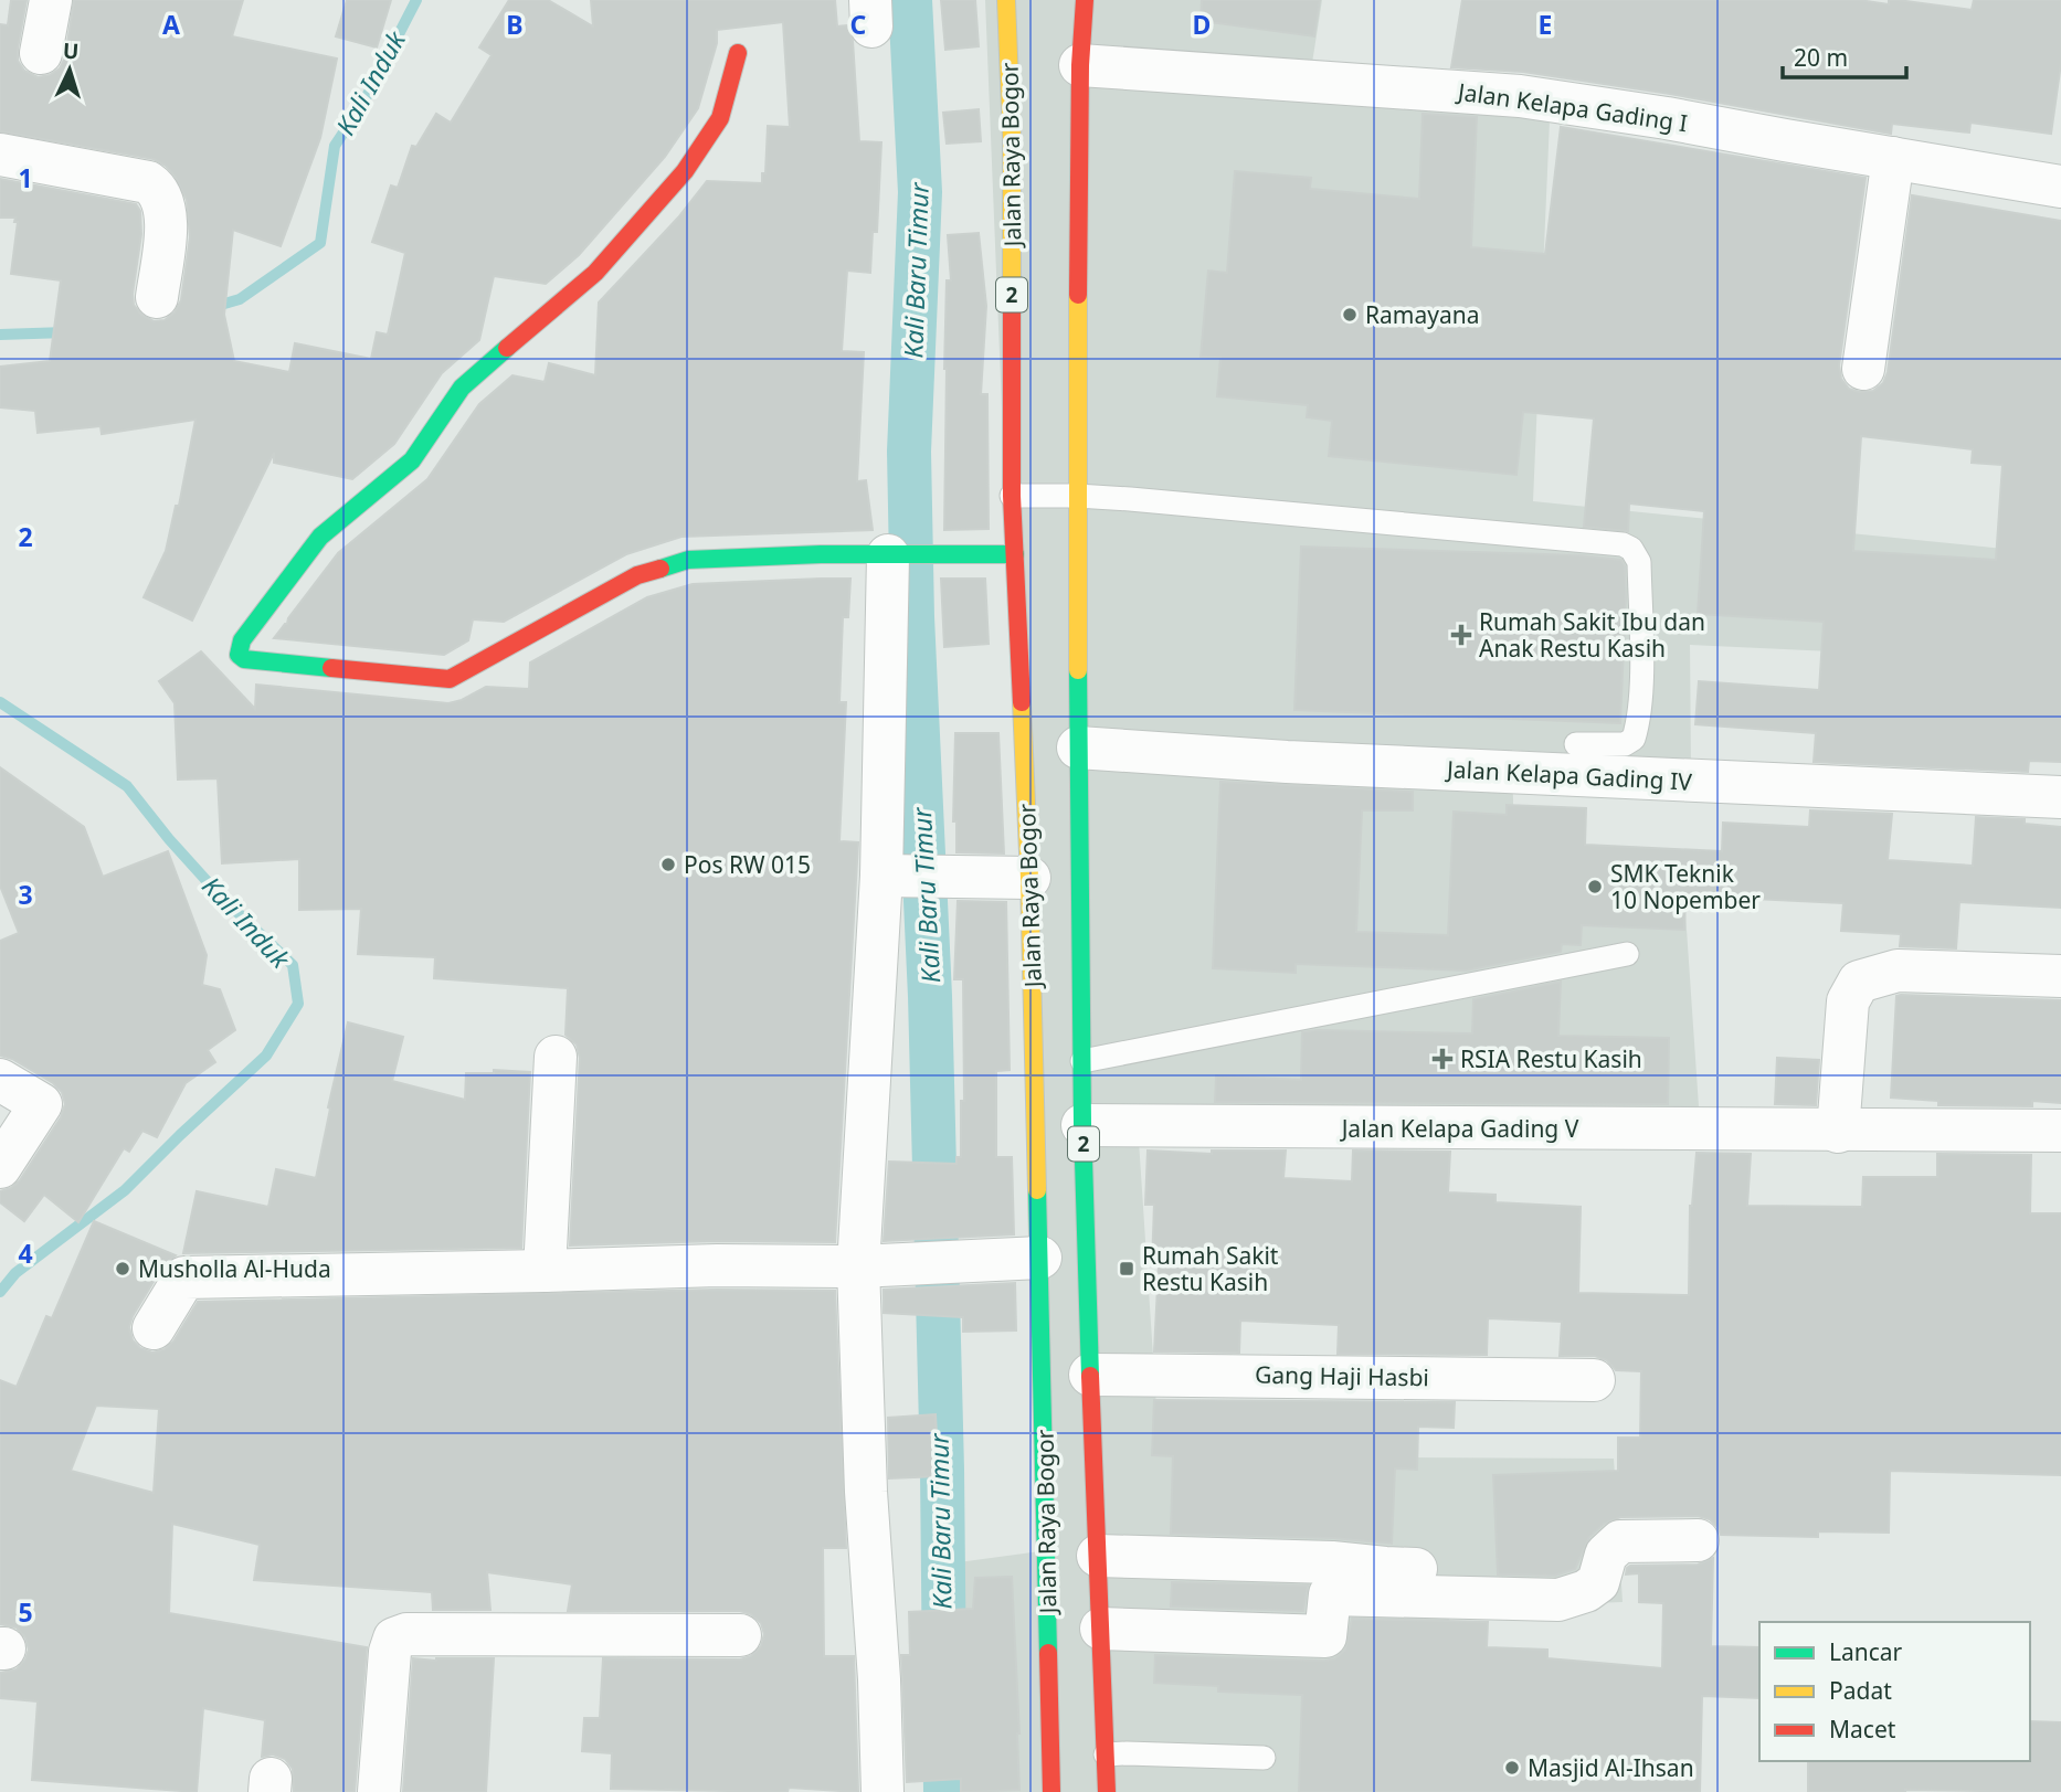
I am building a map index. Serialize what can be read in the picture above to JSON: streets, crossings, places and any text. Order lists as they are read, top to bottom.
{
  "streets": {
    "main road": ["Jalan Raya Bogor", "2"],
    "street": [
      "Jalan Kelapa Gading I",
      "Jalan Kelapa Gading IV",
      "Jalan Kelapa Gading V",
      "Gang Haji Hasbi"
    ]
  },
  "crossings": [
    ["Jalan Kelapa Gading I", "Jalan Raya Bogor"],
    ["Jalan Raya Bogor", "Jalan Kelapa Gading IV"],
    ["Jalan Raya Bogor", "Jalan Kelapa Gading V"],
    ["Jalan Raya Bogor", "Gang Haji Hasbi"]
  ],
  "water": ["Kali Induk", "Kali Baru Timur"],
  "places": {
    "other": [
      "Ramayana",
      "Pos RW 015",
      "SMK Teknik 10 Nopember",
      "Musholla Al-Huda",
      "Masjid Al-Ihsan"
    ],
    "health": ["Rumah Sakit Ibu dan Anak Restu Kasih", "RSIA Restu Kasih"],
    "transit": ["Rumah Sakit Restu Kasih"]
  },
  "legend": ["Lancar", "Padat", "Macet"],
  "scale_bar": "20 m",
  "north": "top",
  "grid": {
    "columns": [
      "A",
      "B",
      "C",
      "D",
      "E"
    ],
    "rows": [
      "1",
      "2",
      "3",
      "4",
      "5"
    ]
  }
}
